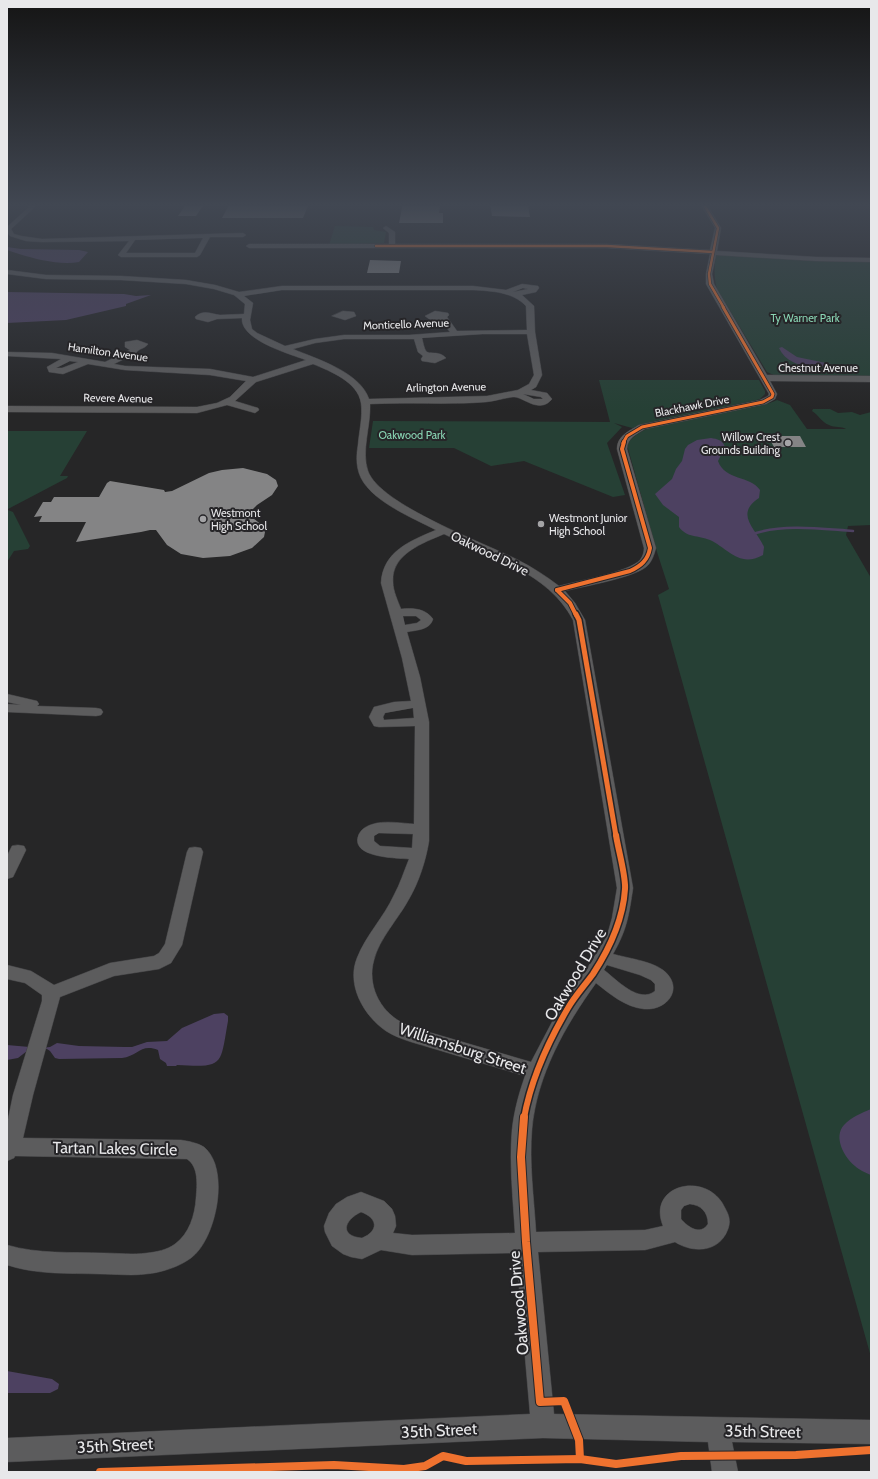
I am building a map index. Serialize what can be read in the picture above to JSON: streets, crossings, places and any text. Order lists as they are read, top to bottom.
{
  "streets": {
    "street": [
      "Monticello Avenue",
      "Hamilton Avenue",
      "Chestnut Avenue",
      "Arlington Avenue",
      "Revere Avenue",
      "Blackhawk Drive",
      "Oakwood Drive",
      "Williamsburg Street",
      "Tartan Lakes Circle",
      "35th Street"
    ]
  },
  "crossings": [
    ["Hamilton Avenue", "Revere Avenue"],
    ["Chestnut Avenue", "Blackhawk Drive"],
    ["Arlington Avenue", "Oakwood Drive"],
    ["Blackhawk Drive", "Oakwood Drive"],
    ["Oakwood Drive", "Williamsburg Street"],
    ["Oakwood Drive", "35th Street"]
  ],
  "parks": ["Ty Warner Park", "Oakwood Park"],
  "places": ["Willow Crest Grounds Building", "Westmont High School", "Westmont Junior High School"]
}
